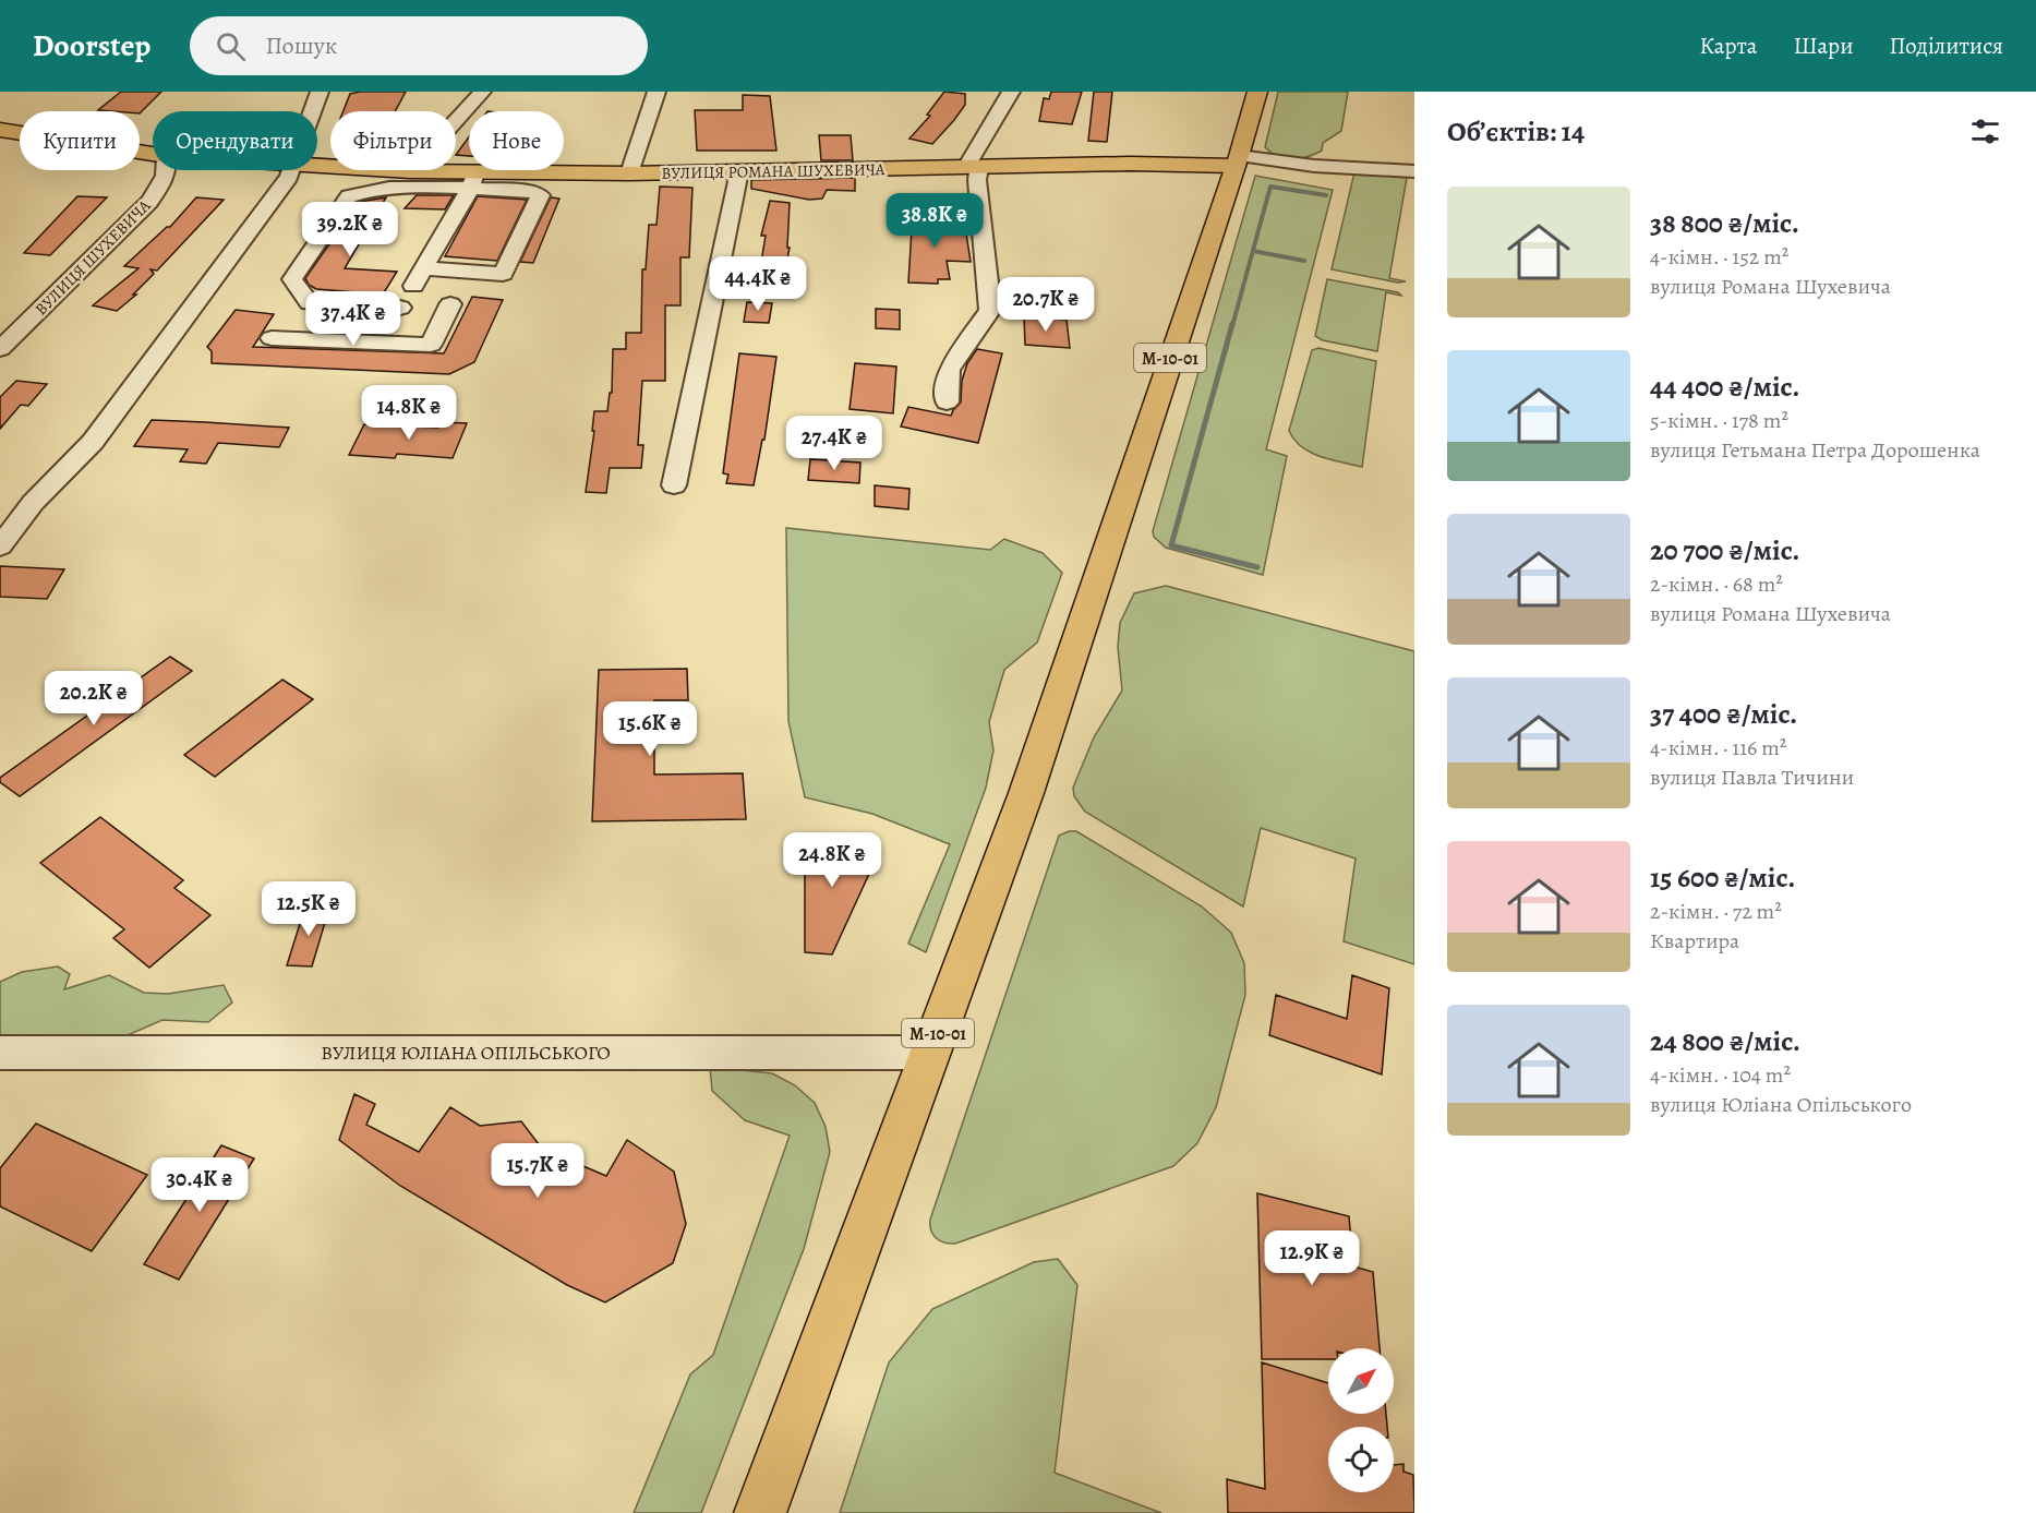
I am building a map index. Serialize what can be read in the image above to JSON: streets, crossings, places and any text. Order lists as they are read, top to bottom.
{
  "streets": {
    "main road": ["ВУЛИЦЯ РОМАНА ШУХЕВИЧА", "М-10-01"],
    "street": ["ВУЛИЦЯ ШУХЕВИЧА", "ВУЛИЦЯ ЮЛІАНА ОПІЛЬСЬКОГО"]
  },
  "crossings": [
    ["ВУЛИЦЯ РОМАНА ШУХЕВИЧА", "М-10-01"],
    ["М-10-01", "ВУЛИЦЯ ЮЛІАНА ОПІЛЬСЬКОГО"]
  ],
  "north": "top right",
  "page": {
    "header": "Doorstep",
    "search": "Пошук",
    "nav": ["Карта", "Шари", "Поділитися"],
    "heading": "Об’єктів: 14",
    "chip": [
      "Купити",
      "Орендувати",
      "Фільтри",
      "Нове"
    ],
    "list": [
      {
        "name": "38 800 ₴/міс.",
        "note": "4-кімн. · 152 m² · вулиця Романа Шухевича"
      },
      {
        "name": "44 400 ₴/міс.",
        "note": "5-кімн. · 178 m² · вулиця Гетьмана Петра Дорошенка"
      },
      {
        "name": "20 700 ₴/міс.",
        "note": "2-кімн. · 68 m² · вулиця Романа Шухевича"
      },
      {
        "name": "37 400 ₴/міс.",
        "note": "4-кімн. · 116 m² · вулиця Павла Тичини"
      },
      {
        "name": "15 600 ₴/міс.",
        "note": "2-кімн. · 72 m² · Квартира"
      },
      {
        "name": "24 800 ₴/міс.",
        "note": "4-кімн. · 104 m² · вулиця Юліана Опільського"
      }
    ],
    "price": [
      "38.8K ₴",
      "39.2K ₴",
      "44.4K ₴",
      "20.7K ₴",
      "37.4K ₴",
      "14.8K ₴",
      "27.4K ₴",
      "20.2K ₴",
      "15.6K ₴",
      "24.8K ₴",
      "12.5K ₴",
      "15.7K ₴",
      "30.4K ₴",
      "12.9K ₴"
    ]
  }
}
